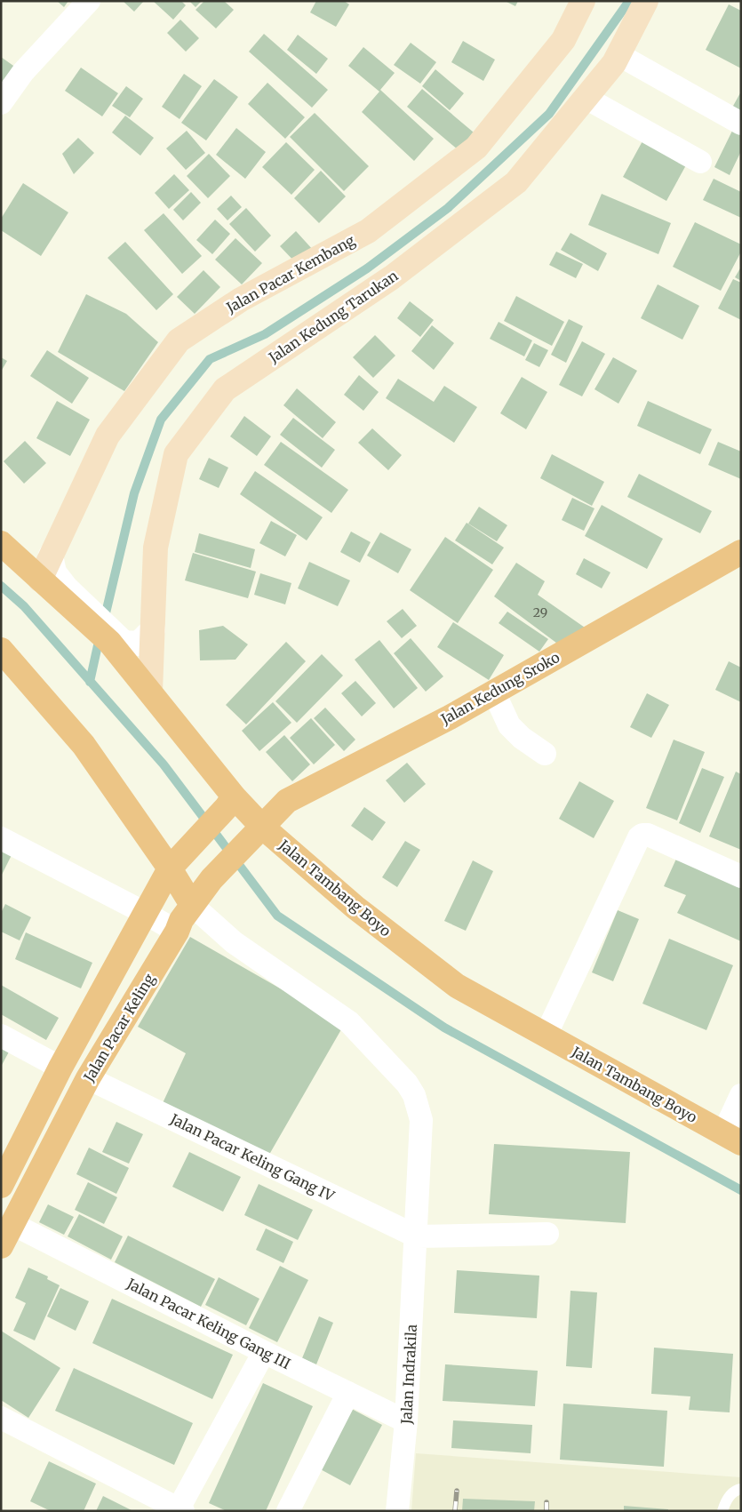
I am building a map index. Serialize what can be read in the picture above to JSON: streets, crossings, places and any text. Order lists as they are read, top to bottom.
{
  "streets": {
    "main road": [
      "Jalan Pacar Kembang",
      "Jalan Kedung Tarukan",
      "Jalan Kedung Sroko",
      "Jalan Tambang Boyo",
      "Jalan Pacar Keling"
    ],
    "street": ["Jalan Pacar Keling Gang IV", "Jalan Pacar Keling Gang III", "Jalan Indrakila"]
  },
  "crossings": [
    ["Jalan Pacar Kembang", "Jalan Tambang Boyo"],
    ["Jalan Kedung Tarukan", "Jalan Tambang Boyo"],
    ["Jalan Kedung Sroko", "Jalan Tambang Boyo"],
    ["Jalan Kedung Sroko", "Jalan Pacar Keling"],
    ["Jalan Tambang Boyo", "Jalan Pacar Keling"],
    ["Jalan Pacar Keling", "Jalan Pacar Keling Gang IV"],
    ["Jalan Pacar Keling", "Jalan Pacar Keling Gang III"],
    ["Jalan Pacar Keling", "Jalan Indrakila"],
    ["Jalan Pacar Keling Gang IV", "Jalan Indrakila"],
    ["Jalan Pacar Keling Gang III", "Jalan Indrakila"]
  ],
  "house_numbers": ["29"]
}
